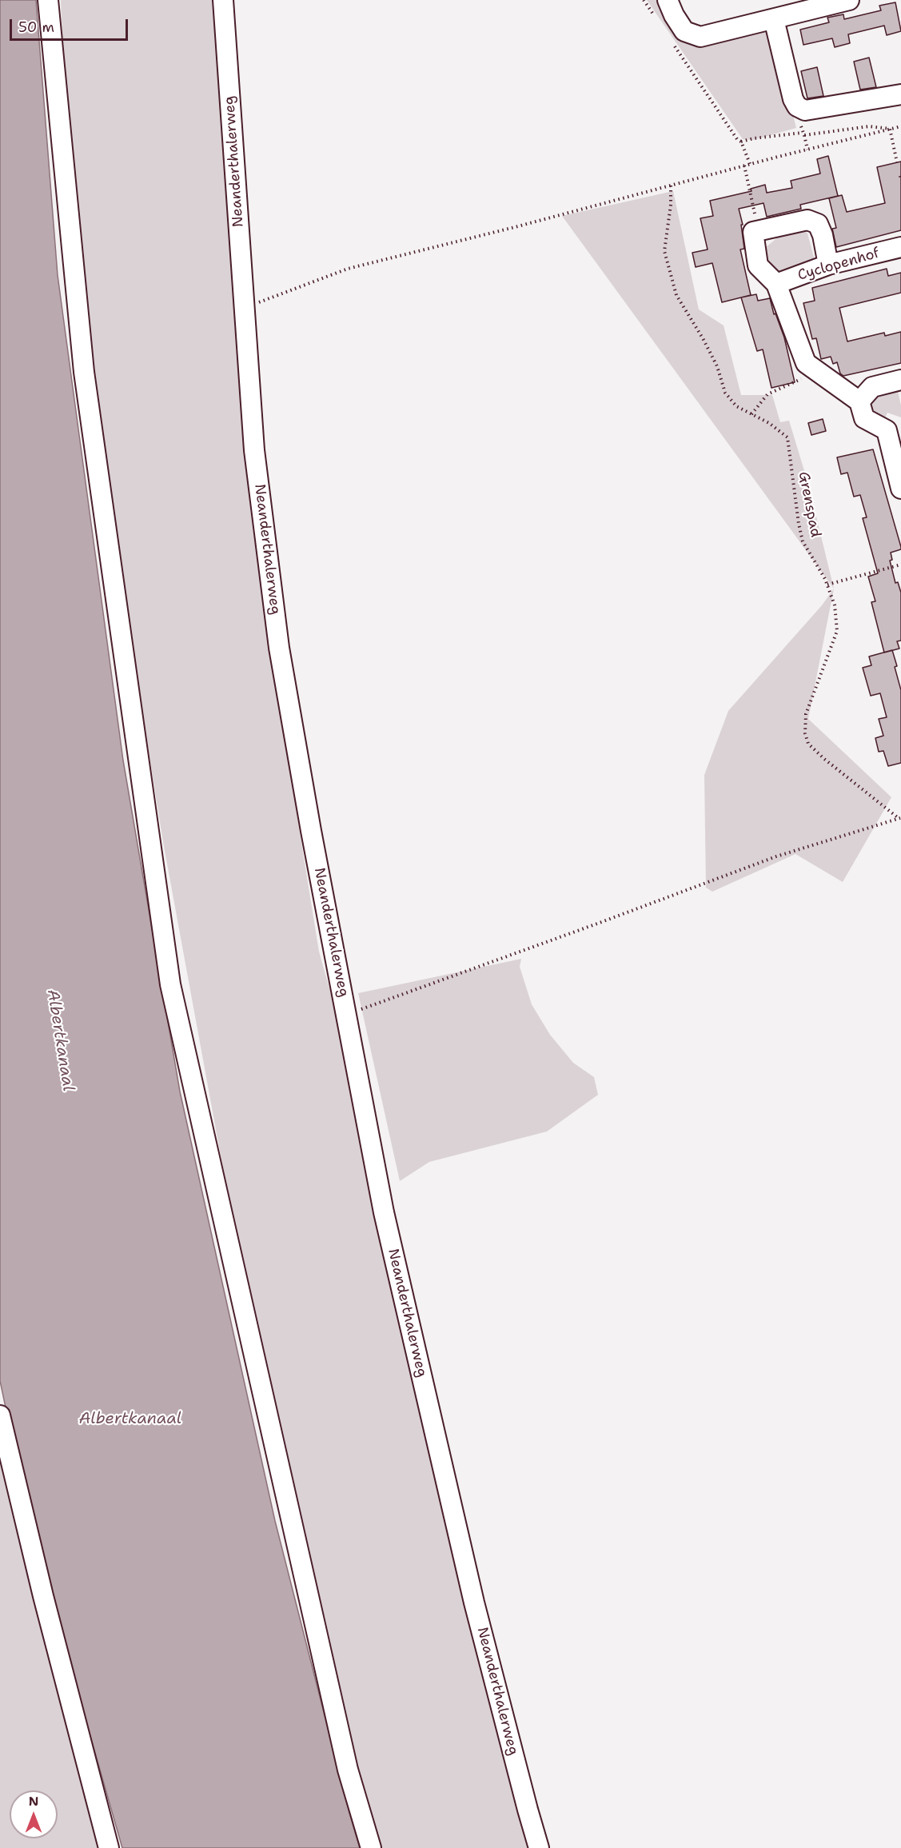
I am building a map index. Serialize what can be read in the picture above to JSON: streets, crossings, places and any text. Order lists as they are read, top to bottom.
{
  "streets": {
    "street": ["Neanderthalerweg", "Cyclopenhof"],
    "path": ["Grenspad"]
  },
  "water": ["Albertkanaal"],
  "scale_bar": "50 m",
  "north": "top"
}
